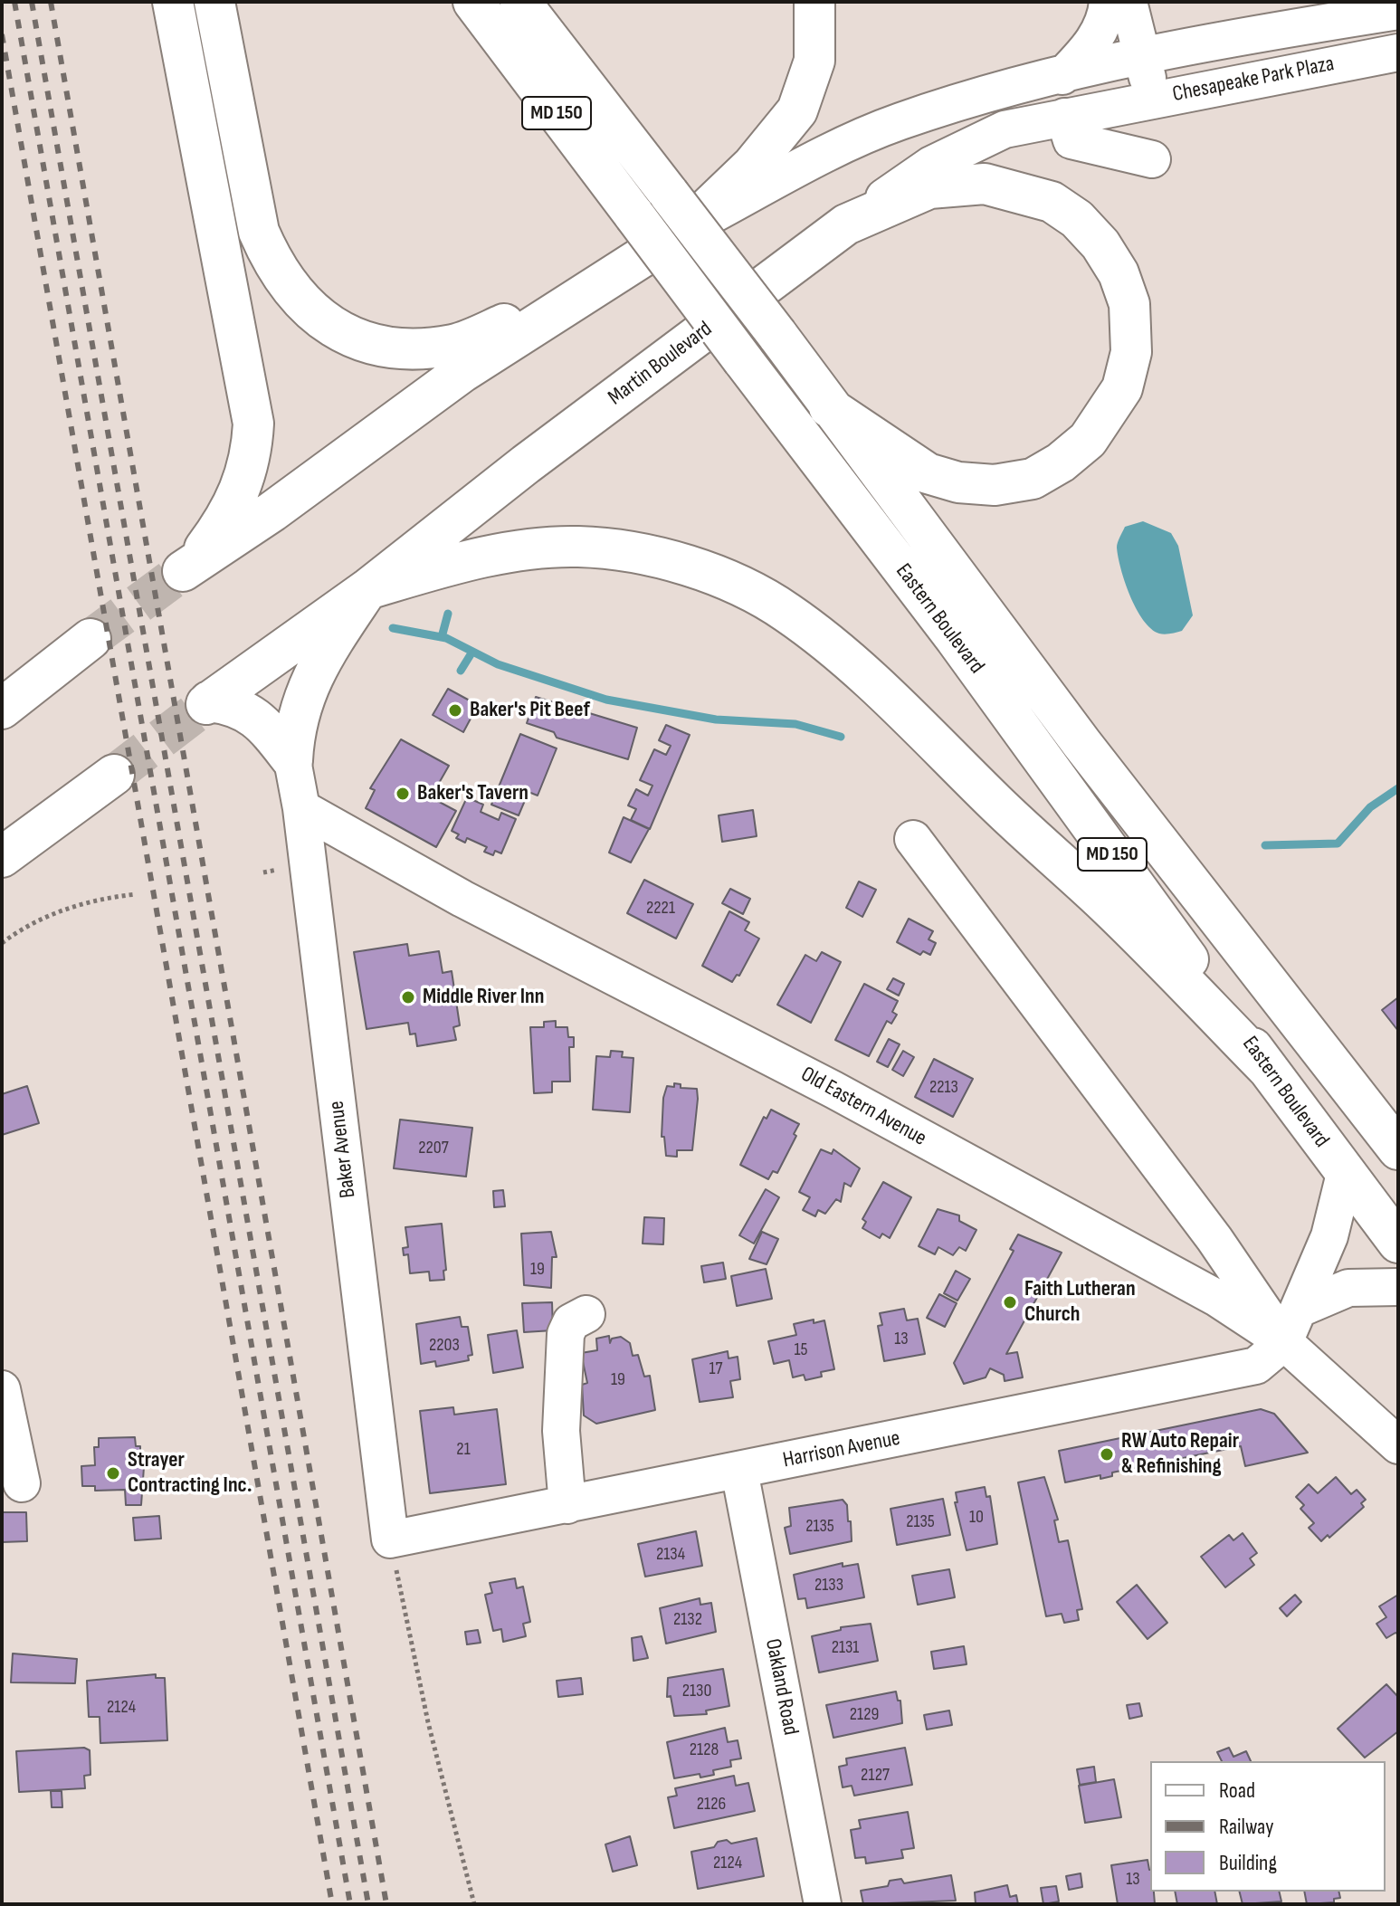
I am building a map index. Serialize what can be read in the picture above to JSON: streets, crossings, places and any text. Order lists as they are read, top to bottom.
{
  "streets": {
    "main road": ["MD 150", "Martin Boulevard", "Eastern Boulevard"],
    "street": [
      "Chesapeake Park Plaza",
      "Old Eastern Avenue",
      "Baker Avenue",
      "Harrison Avenue",
      "Oakland Road"
    ]
  },
  "crossings": [
    ["Chesapeake Park Plaza", "Martin Boulevard"],
    ["Martin Boulevard", "Baker Avenue"],
    ["Old Eastern Avenue", "Baker Avenue"],
    ["Old Eastern Avenue", "Harrison Avenue"],
    ["Baker Avenue", "Harrison Avenue"],
    ["Harrison Avenue", "Oakland Road"]
  ],
  "places": [
    "Baker's Pit Beef",
    "Baker's Tavern",
    "Middle River Inn",
    "Faith Lutheran Church",
    "RW Auto Repair & Refinishing",
    "Strayer Contracting Inc."
  ],
  "house_numbers": [
    "2221",
    "2213",
    "2207",
    "19",
    "13",
    "2203",
    "15",
    "17",
    "19",
    "21",
    "10",
    "2135",
    "2135",
    "2134",
    "2133",
    "2132",
    "2131",
    "2130",
    "2124",
    "2129",
    "2128",
    "2127",
    "2126",
    "2124",
    "13"
  ],
  "legend": ["Road", "Railway", "Building"]
}
